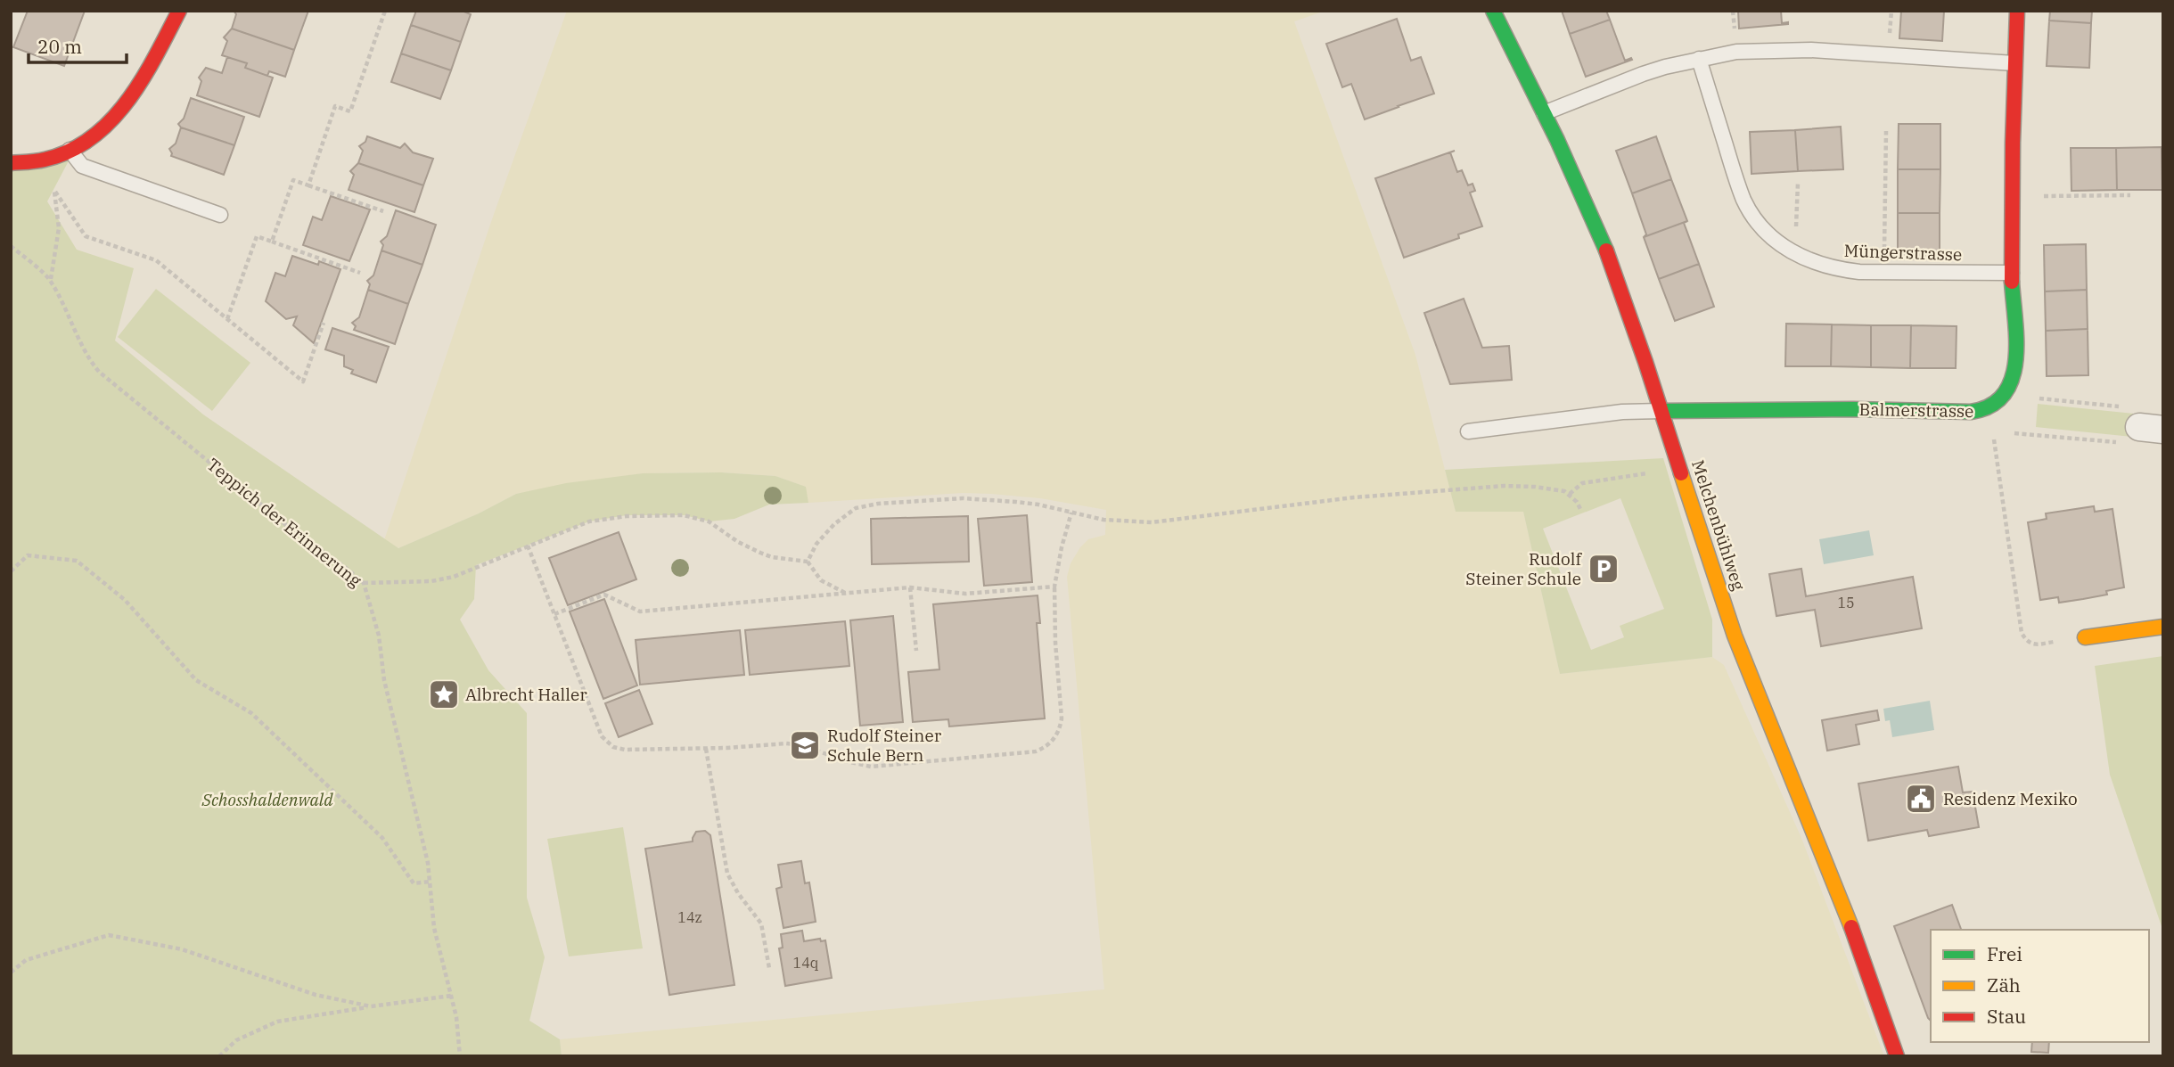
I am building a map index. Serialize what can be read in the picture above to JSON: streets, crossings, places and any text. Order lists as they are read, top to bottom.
{
  "streets": {
    "street": ["Balmerstrasse", "Melchenbühlweg"],
    "lane": ["Müngerstrasse"],
    "path": ["Teppich der Erinnerung"]
  },
  "crossings": [
    ["Balmerstrasse", "Melchenbühlweg"]
  ],
  "parks": ["Schosshaldenwald"],
  "places": {
    "parking": ["Rudolf Steiner Schule"],
    "place": ["Albrecht Haller"],
    "school or university": ["Rudolf Steiner Schule Bern"],
    "public building": ["Residenz Mexiko"]
  },
  "house_numbers": ["15", "14z", "14q"],
  "legend": ["Frei", "Zäh", "Stau"],
  "scale_bar": "20 m"
}
